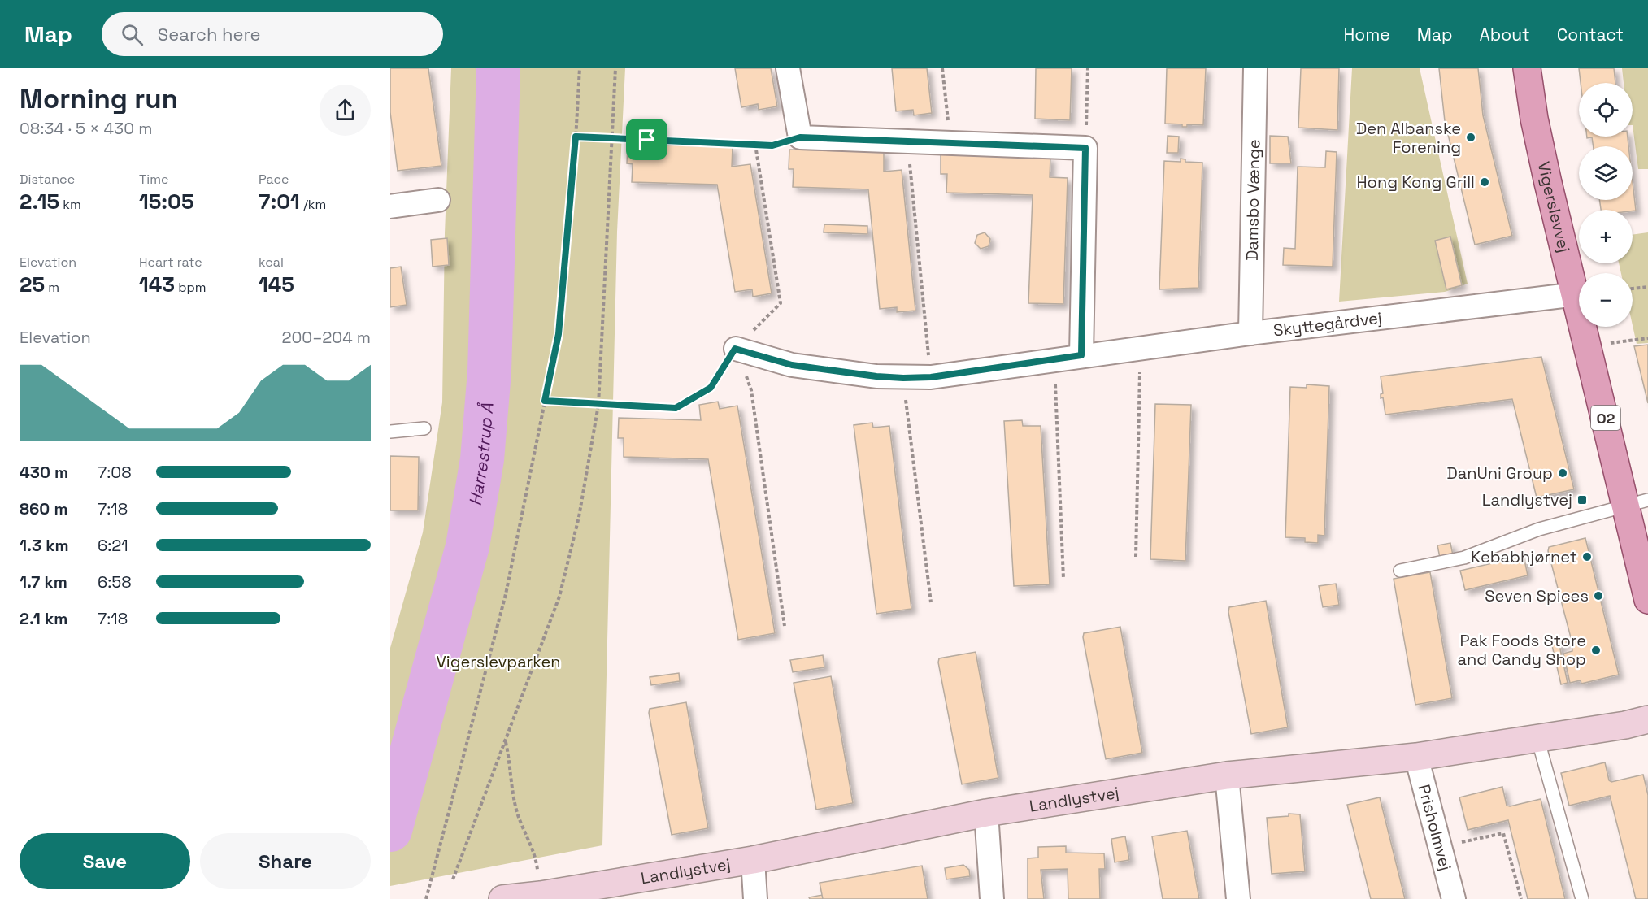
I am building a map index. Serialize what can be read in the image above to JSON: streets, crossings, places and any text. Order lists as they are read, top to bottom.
{
  "streets": {
    "main road": ["Vigerslevvej", "O2"],
    "street": [
      "Damsbo Vænge",
      "Skyttegårdvej",
      "Landlystvej",
      "Prisholmvej"
    ]
  },
  "crossings": [
    ["Damsbo Vænge", "Skyttegårdvej"],
    ["Vigerslevvej", "Skyttegårdvej"],
    ["Landlystvej", "Prisholmvej"]
  ],
  "water": ["Harrestrup Å"],
  "parks": ["Vigerslevparken"],
  "places": {
    "other": [
      "Den Albanske Forening",
      "Hong Kong Grill",
      "DanUni Group",
      "Kebabhjørnet",
      "Seven Spices",
      "Pak Foods Store and Candy Shop"
    ],
    "transit": ["Landlystvej"]
  },
  "page": {
    "header": "Map",
    "search": "Search here",
    "nav": [
      "Home",
      "Map",
      "About",
      "Contact"
    ],
    "heading": ["Morning run", "08:34 · 5 × 430 m"],
    "map_buttons": ["+", "−"],
    "stats": [
      ["Distance", "2.15 km"],
      ["Time", "15:05"],
      ["Pace", "7:01 /km"],
      ["Elevation", "25 m"],
      ["Heart rate", "143 bpm"],
      ["kcal", "145"]
    ],
    "chart": ["Elevation", "200–204 m"],
    "list": [
      {
        "name": "430 m",
        "note": "7:08"
      },
      {
        "name": "860 m",
        "note": "7:18"
      },
      {
        "name": "1.3 km",
        "note": "6:21"
      },
      {
        "name": "1.7 km",
        "note": "6:58"
      },
      {
        "name": "2.1 km",
        "note": "7:18"
      }
    ],
    "buttons": ["Save", "Share"]
  }
}
